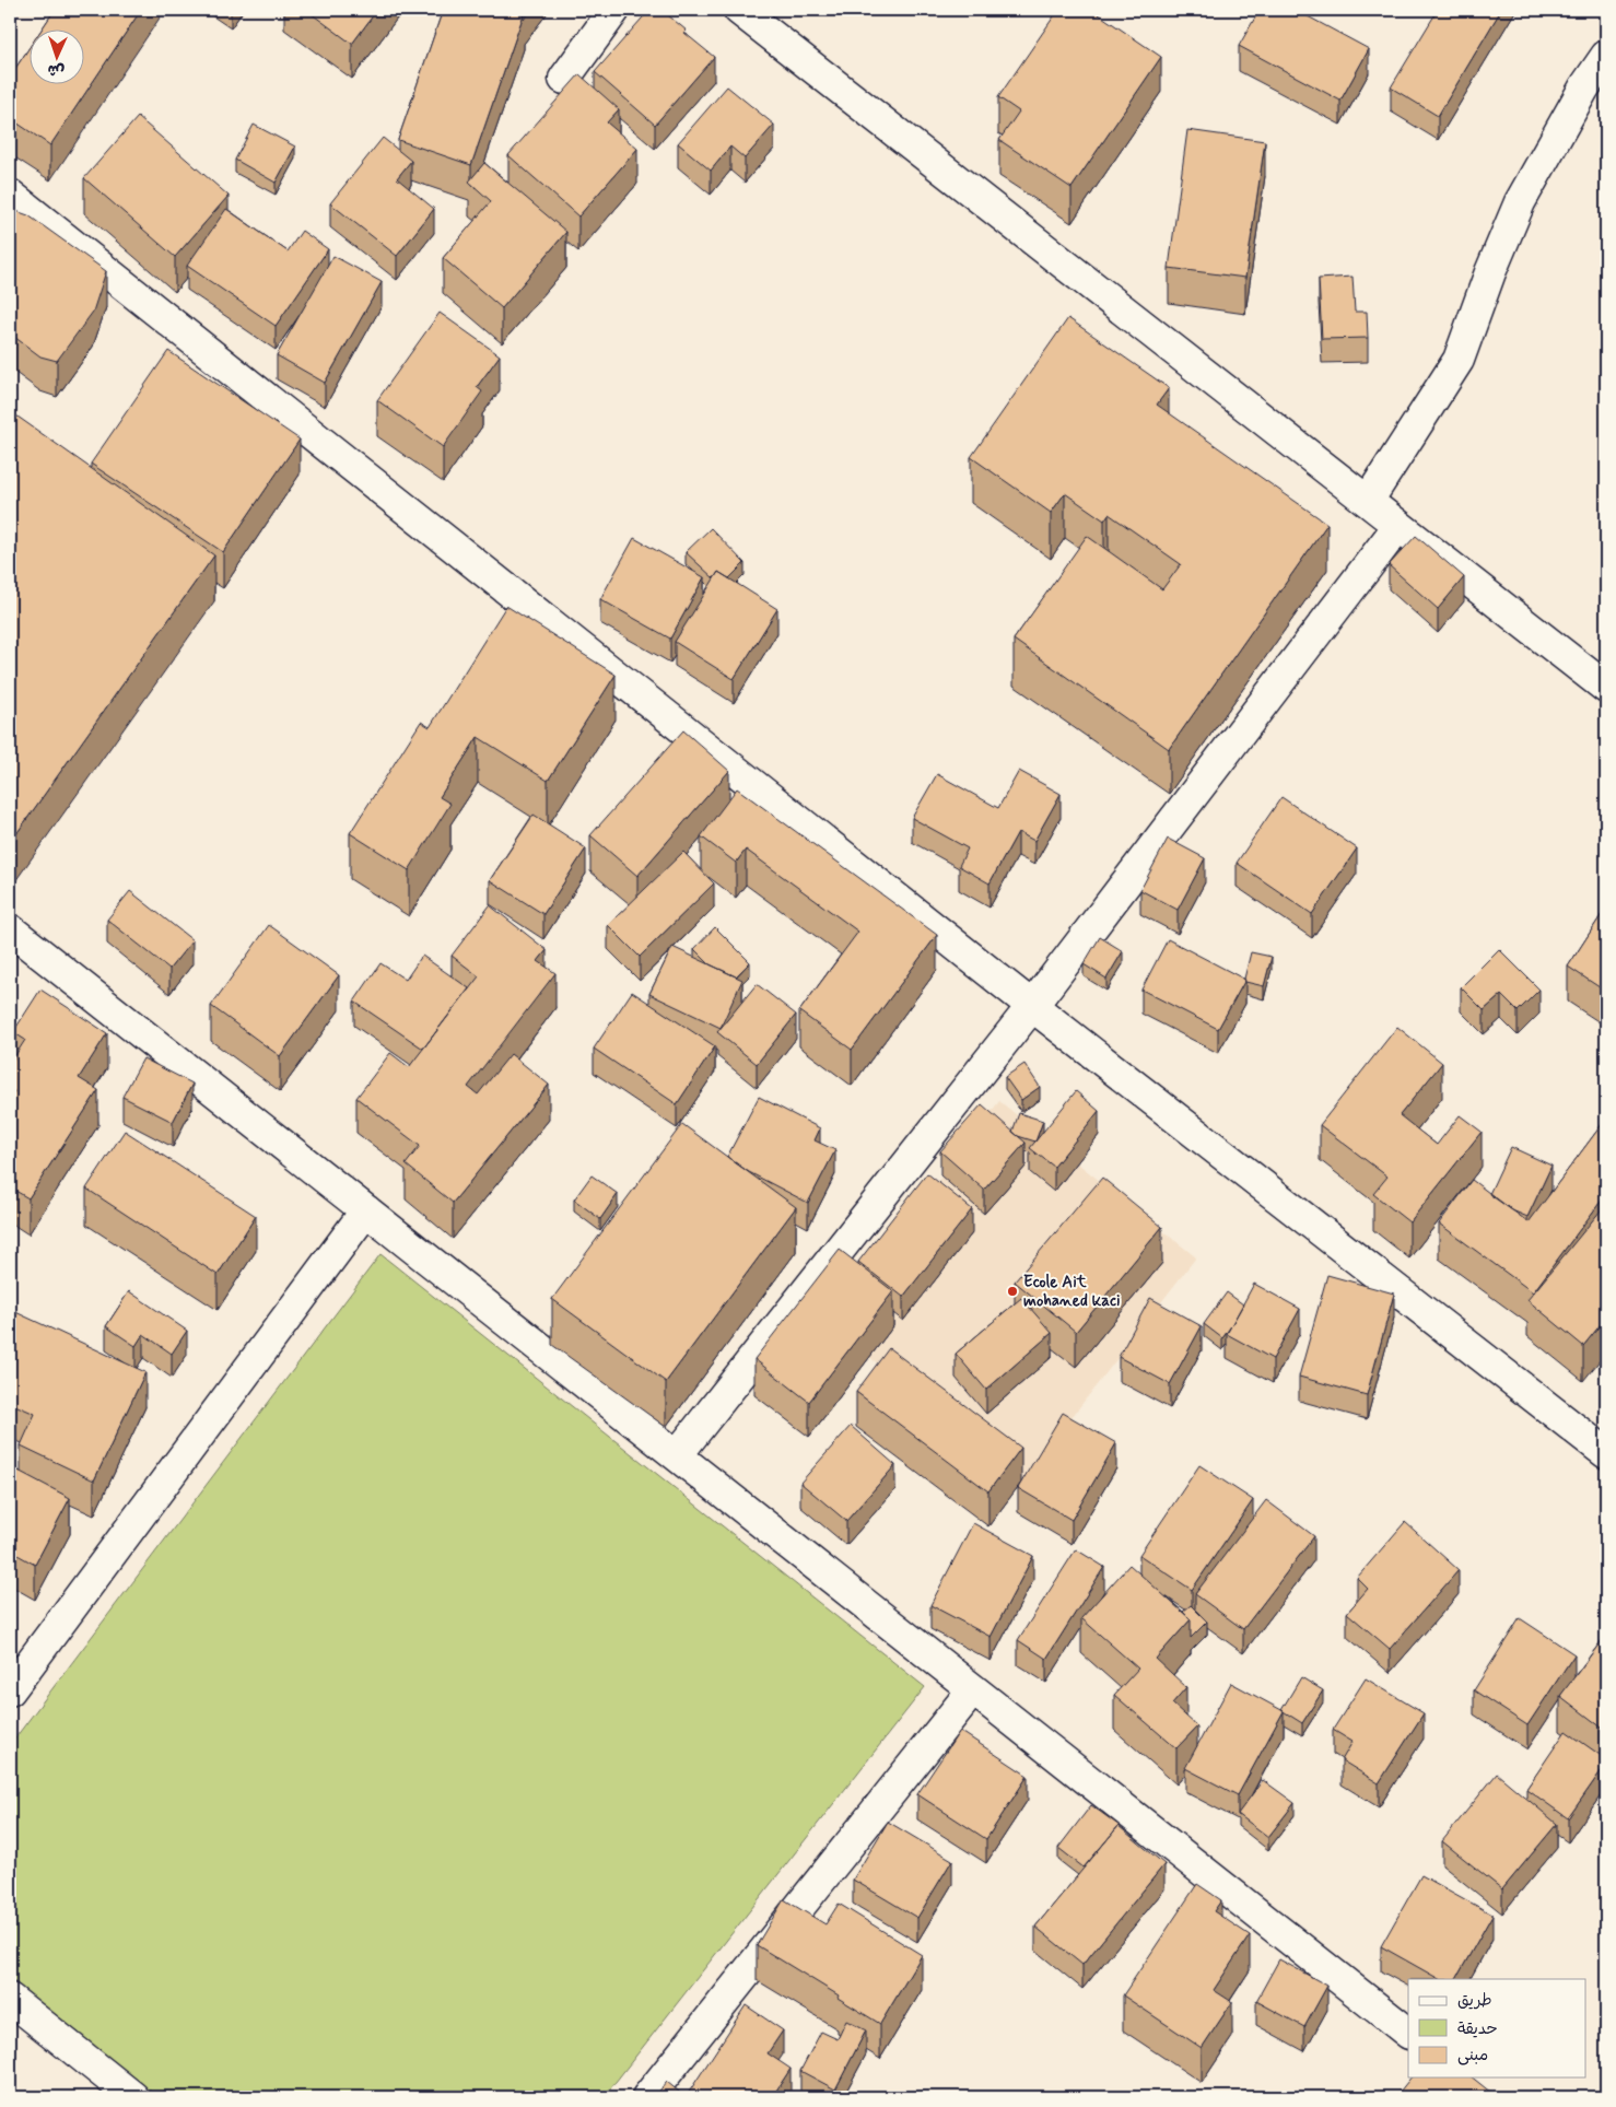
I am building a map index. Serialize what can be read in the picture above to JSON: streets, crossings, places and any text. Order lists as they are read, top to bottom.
{
  "places": ["Ecole Ait mohaned kaci"],
  "legend": ["طريق", "حديقة", "مبنى"],
  "north": "bottom"
}
